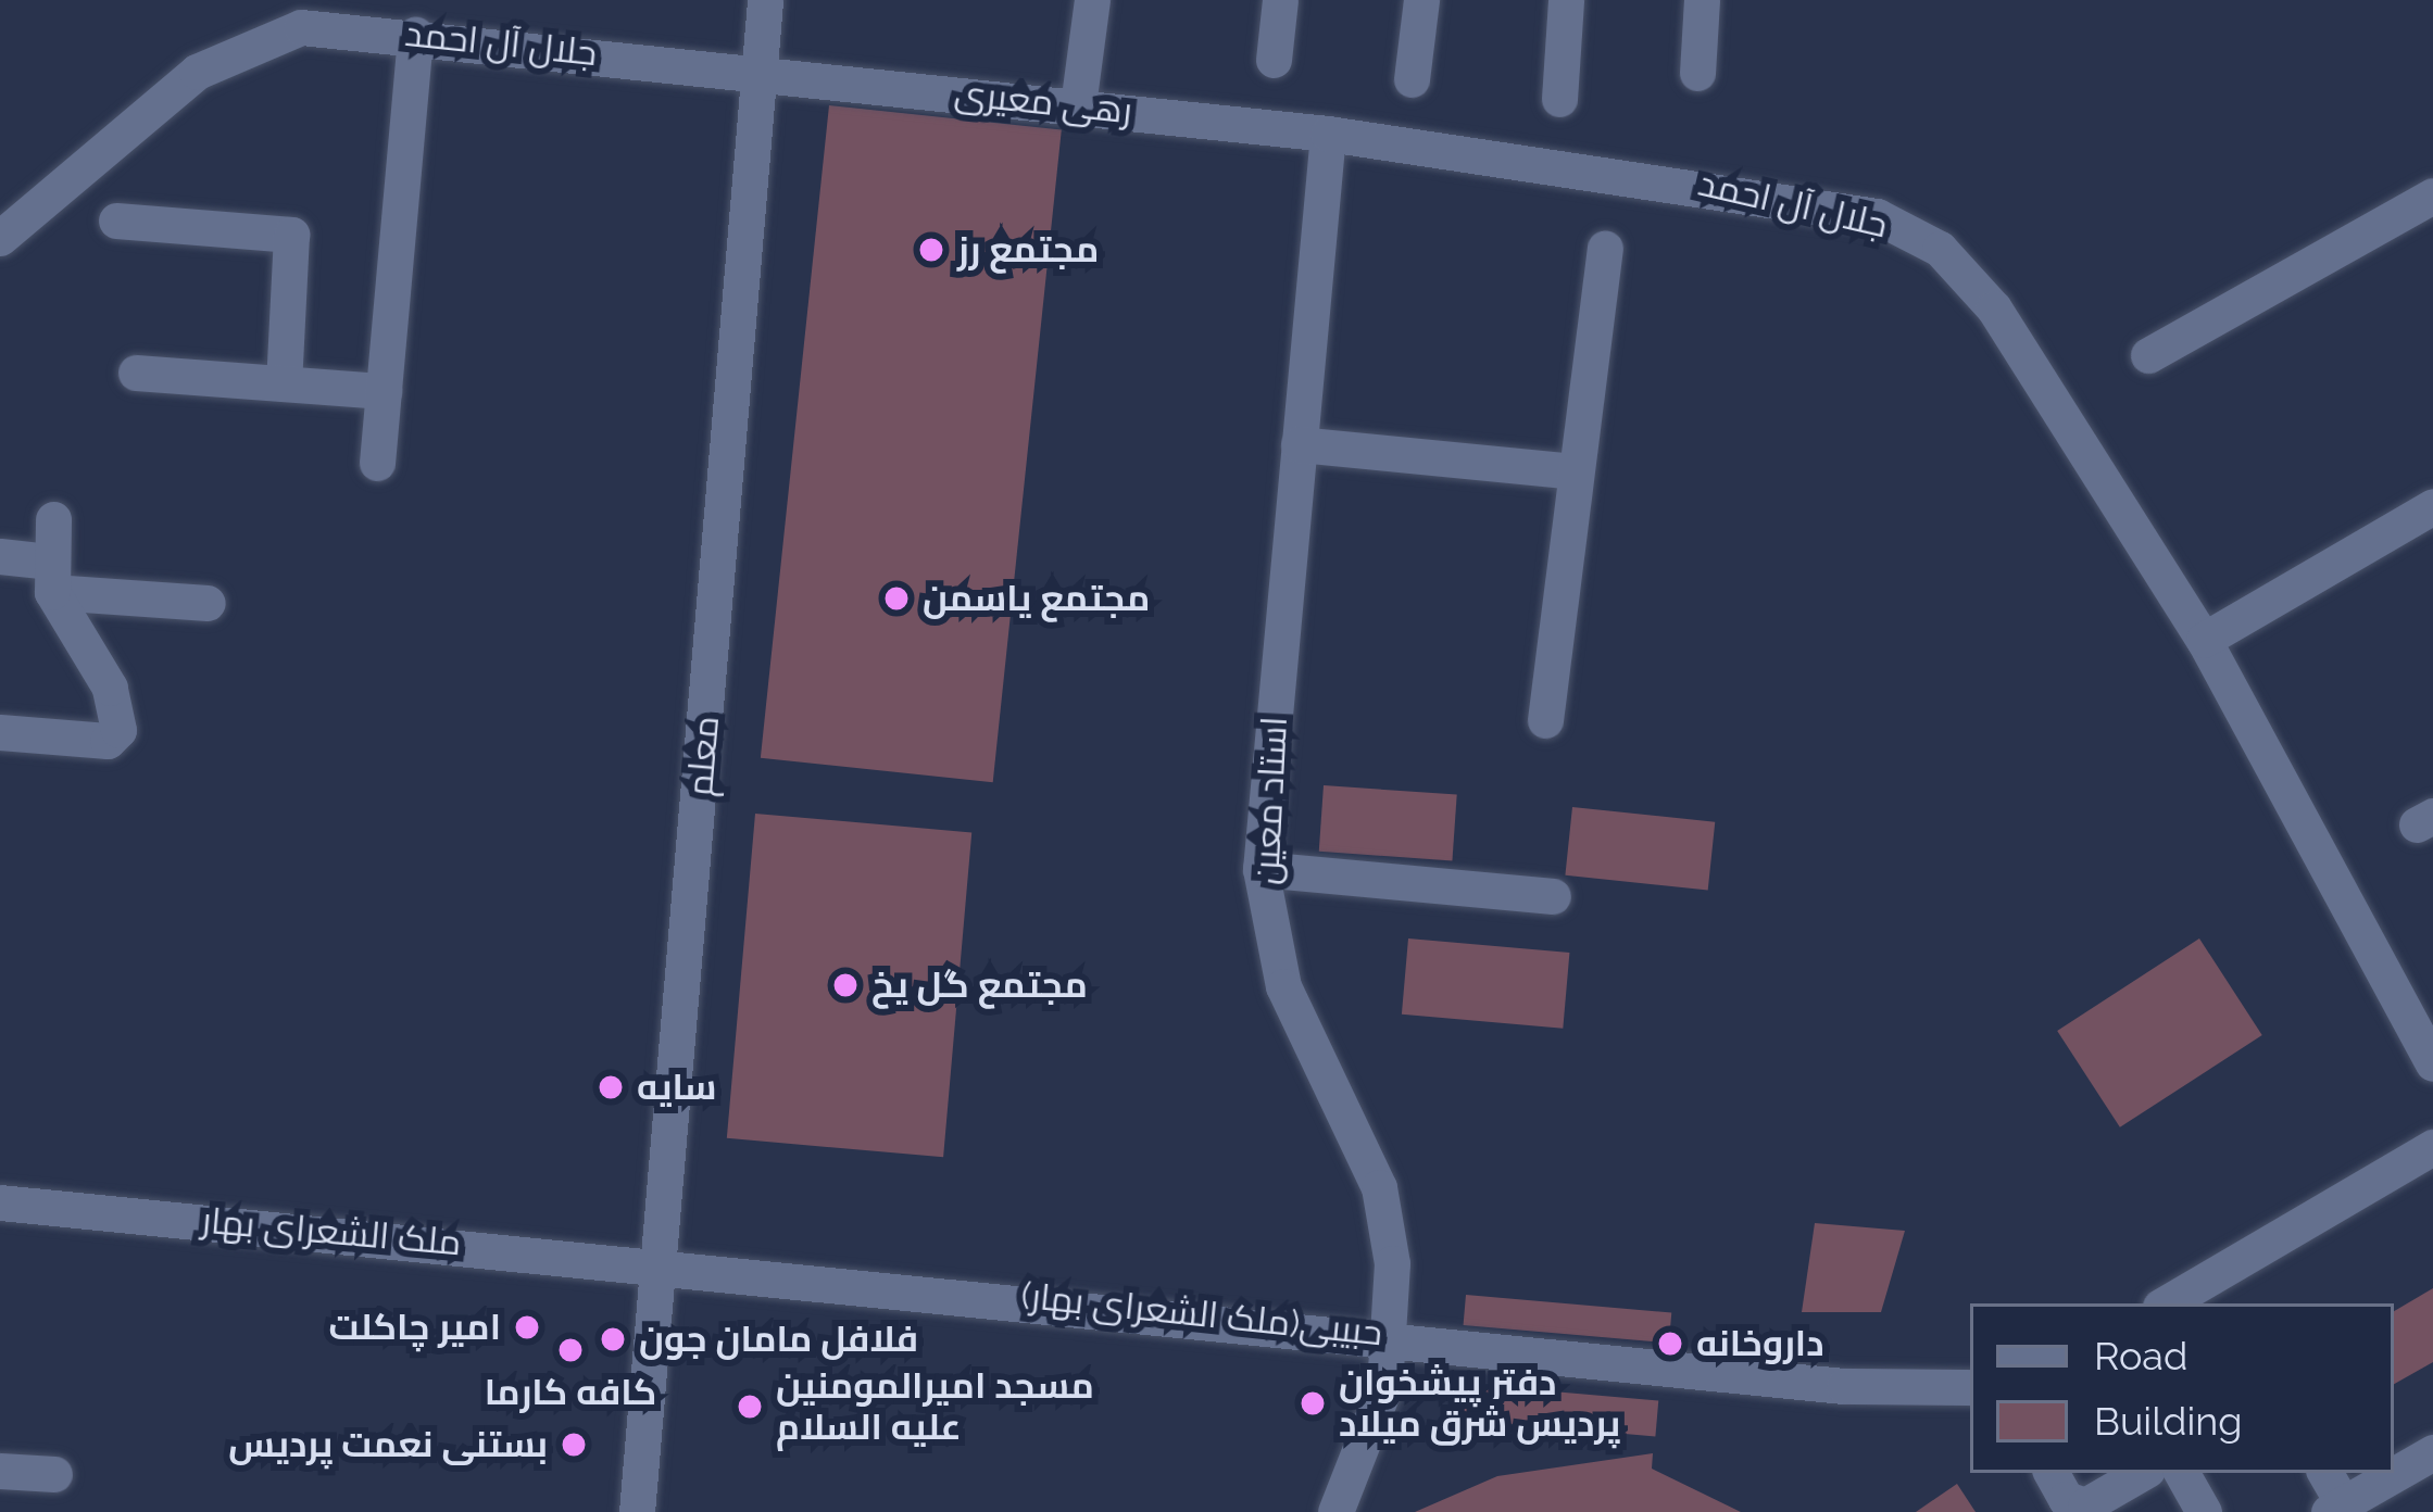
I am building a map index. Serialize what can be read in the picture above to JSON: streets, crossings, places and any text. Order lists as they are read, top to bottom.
{
  "streets": {
    "street": [
      "جلال آل احمد",
      "رهی معیری",
      "معلم",
      "استاد معین",
      "ملک الشعرای بهار",
      "حبیبی(ملک الشعرای بهار)"
    ]
  },
  "crossings": [
    ["جلال آل احمد", "رهی معیری"],
    ["جلال آل احمد", "معلم"],
    ["جلال آل احمد", "استاد معین"],
    ["رهی معیری", "معلم"],
    ["رهی معیری", "استاد معین"],
    ["معلم", "ملک الشعرای بهار"],
    ["معلم", "حبیبی(ملک الشعرای بهار)"],
    ["استاد معین", "حبیبی(ملک الشعرای بهار)"],
    ["ملک الشعرای بهار", "حبیبی(ملک الشعرای بهار)"]
  ],
  "places": [
    "مجتمع رز",
    "مجتمع یاسمن",
    "مجتمع گل یخ",
    "سایه",
    "امیر چاکلت",
    "فلافل مامان جون",
    "داروخانه",
    "کافه کارما",
    "دفتر پیشخوان پردیس شرق میلاد",
    "مسجد امیرالمومنین علیه السلام",
    "بستنی نعمت پردیس"
  ],
  "legend": ["Road", "Building"]
}
